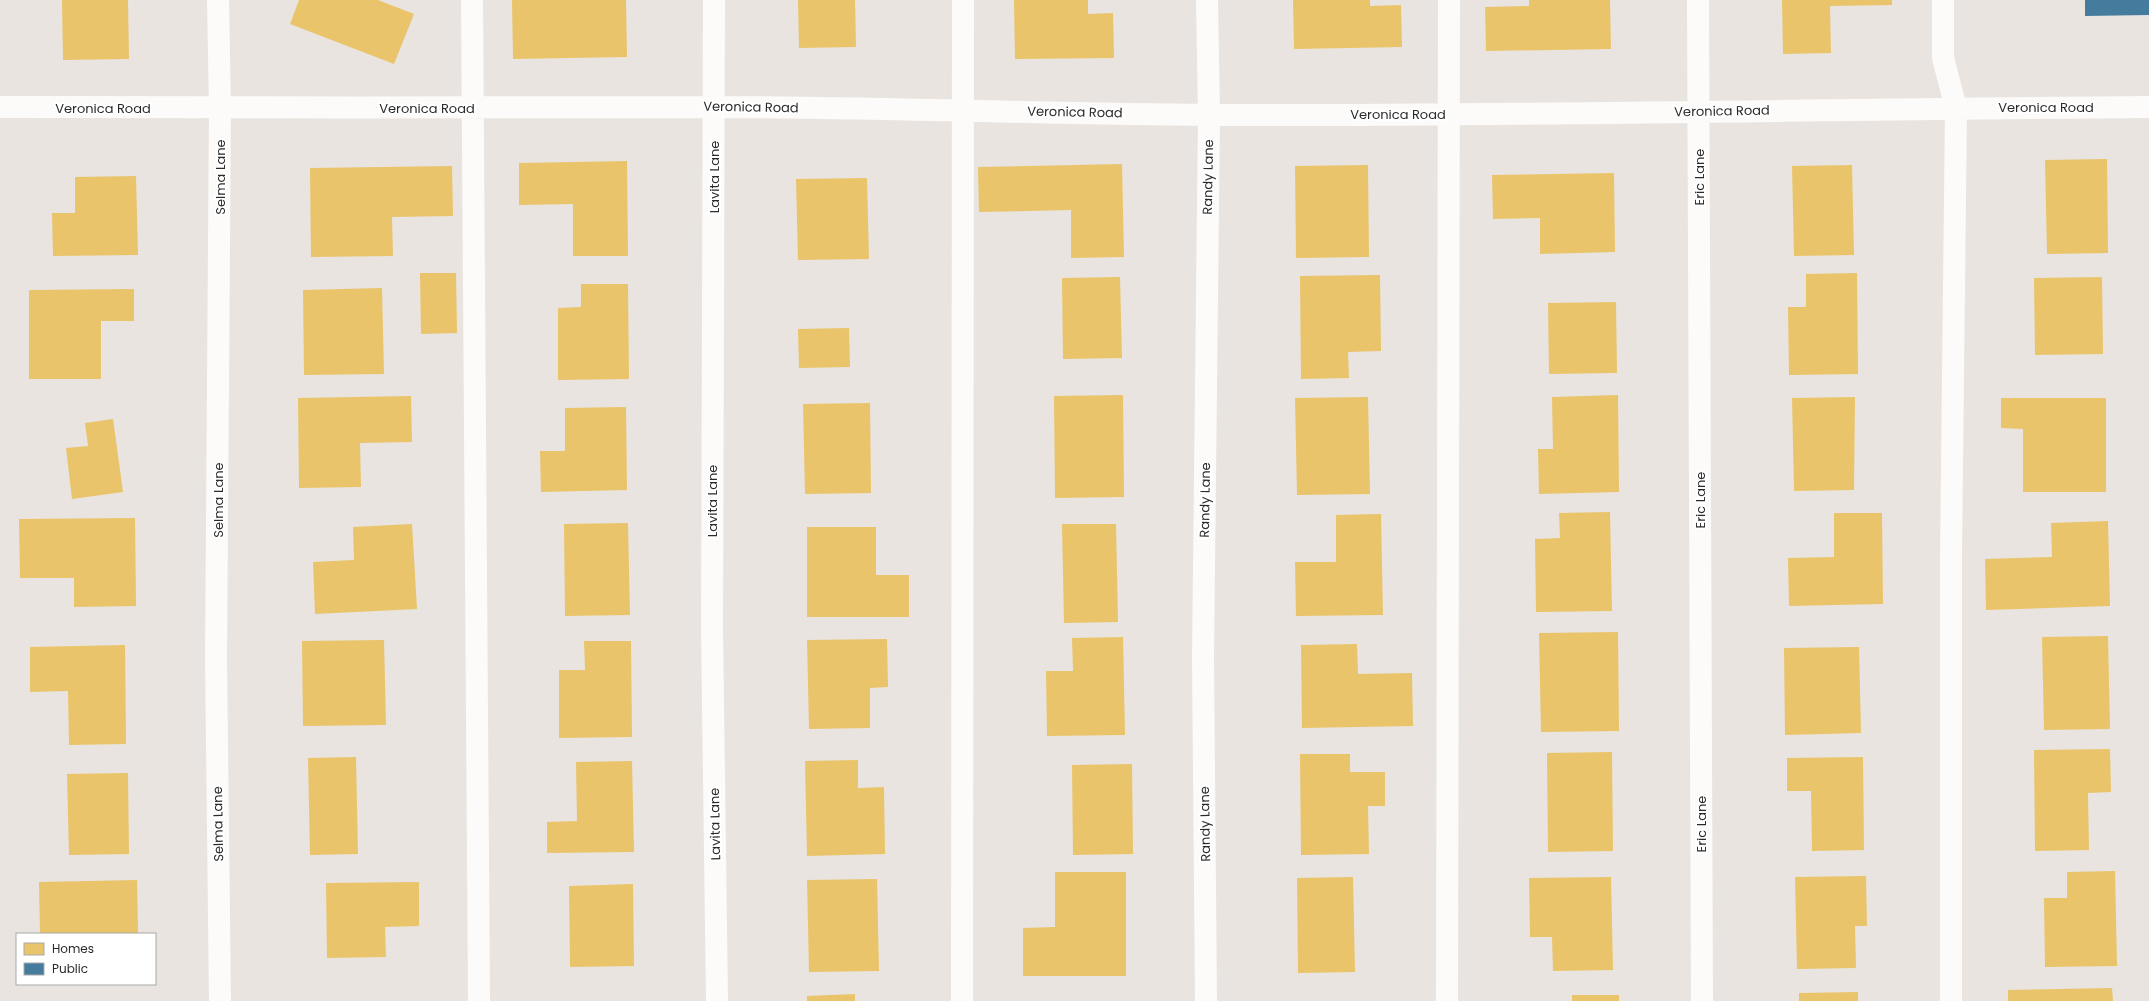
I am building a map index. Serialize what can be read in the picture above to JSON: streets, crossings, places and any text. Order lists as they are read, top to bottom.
{
  "streets": {
    "street": [
      "Veronica Road",
      "Selma Lane",
      "Lavita Lane",
      "Randy Lane",
      "Eric Lane"
    ]
  },
  "crossings": [
    ["Veronica Road", "Selma Lane"],
    ["Veronica Road", "Lavita Lane"],
    ["Veronica Road", "Randy Lane"],
    ["Veronica Road", "Eric Lane"]
  ],
  "legend": ["Homes", "Public"]
}
